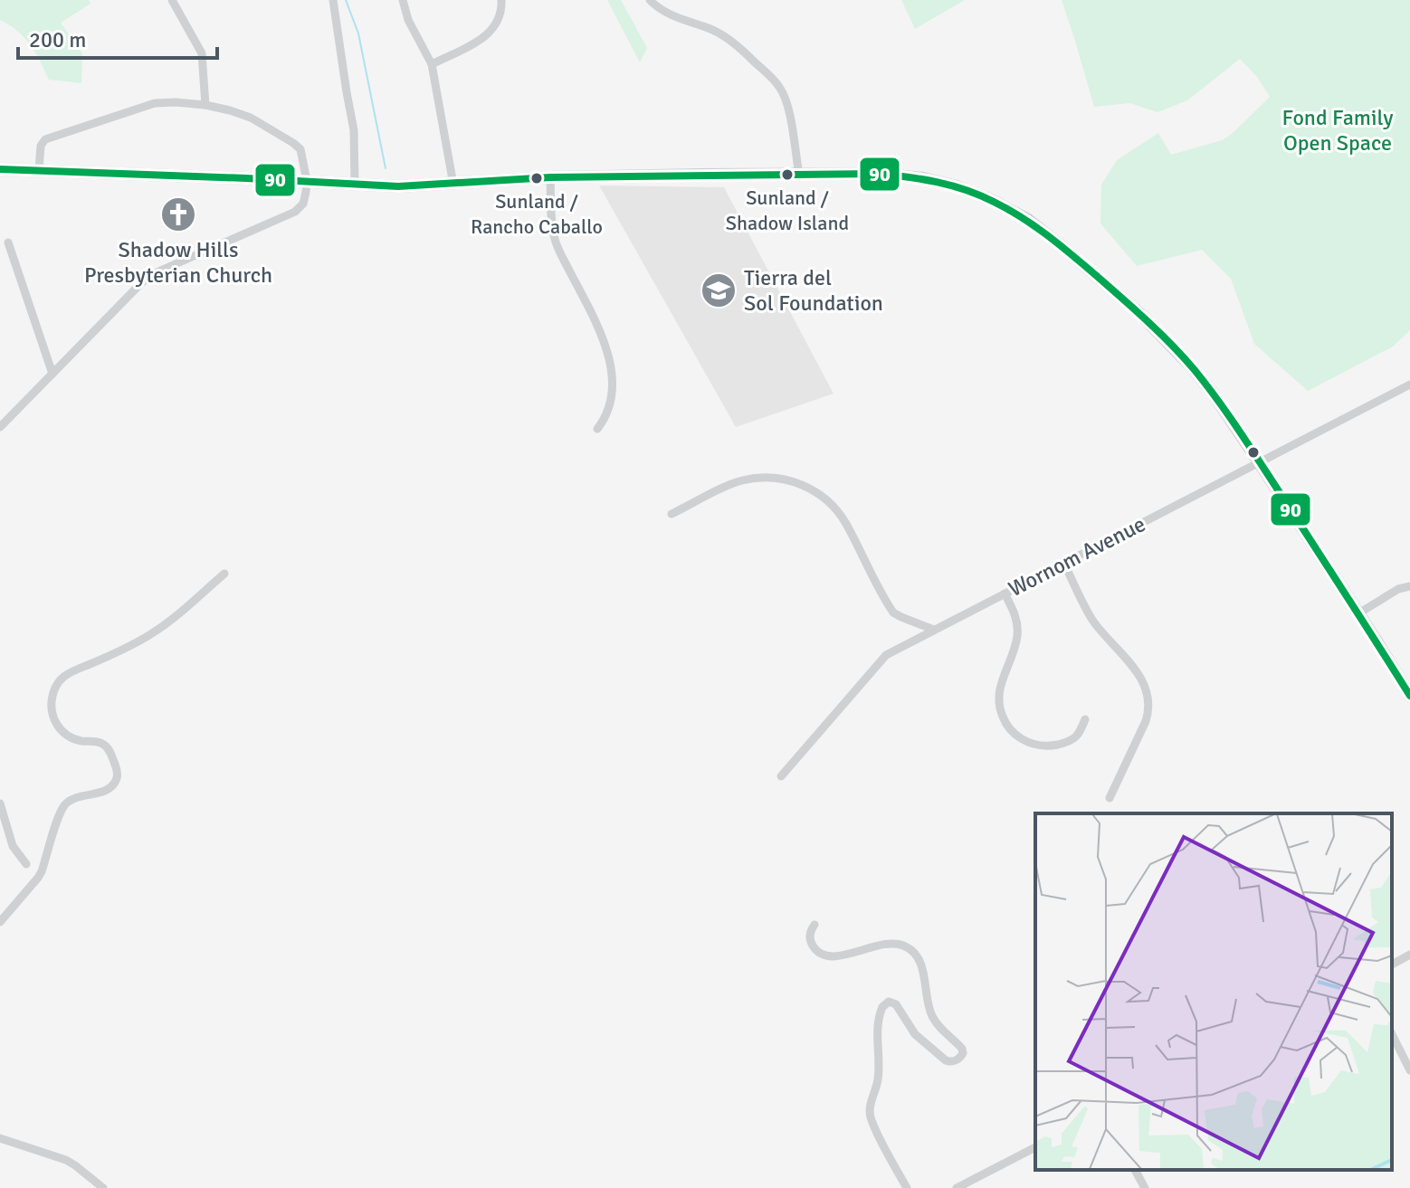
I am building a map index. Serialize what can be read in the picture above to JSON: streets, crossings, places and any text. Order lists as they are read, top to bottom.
{
  "streets": {
    "street": ["Wornom Avenue"]
  },
  "parks": ["Fond Family Open Space"],
  "places": {
    "other": ["Sunland / Shadow Island", "Sunland / Rancho Caballo"],
    "church": ["Shadow Hills Presbyterian Church"],
    "school or university": ["Tierra del Sol Foundation"]
  },
  "lines": ["transit line 90"],
  "scale_bar": "200 m"
}
